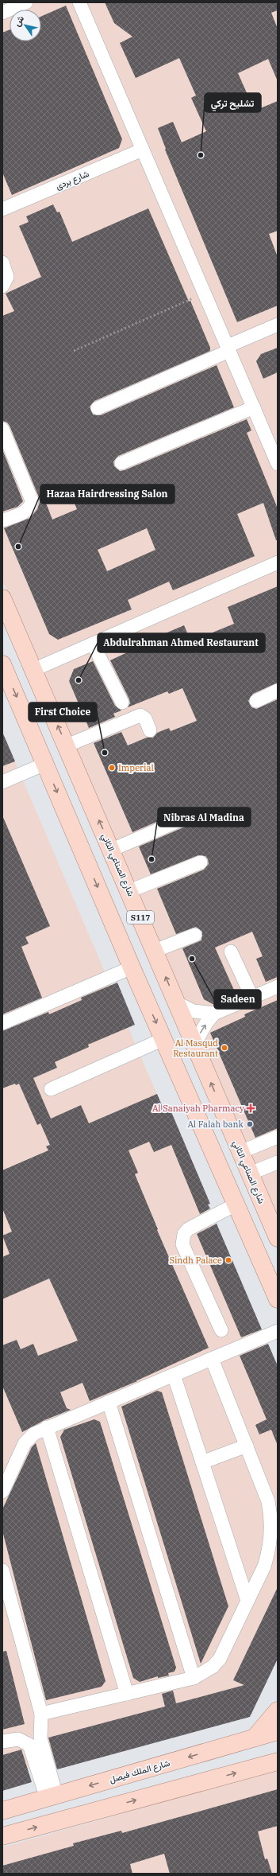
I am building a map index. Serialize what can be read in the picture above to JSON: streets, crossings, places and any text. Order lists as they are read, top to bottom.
{
  "streets": {
    "main road": ["شارع الصناعي الثاني", "S117", "شارع الملك فيصل"],
    "street": ["شارع بردى"]
  },
  "places": {
    "other": [
      "تشليح تركي",
      "Hazaa Hairdressing Salon",
      "Abdulrahman Ahmed Restaurant",
      "First Choice",
      "Imperial",
      "Nibras Al Madina",
      "Sadeen",
      "Al Masqud Restaurant",
      "Al Falah bank",
      "Sindh Palace"
    ],
    "health": ["Al Sanaiyah Pharmacy"]
  },
  "north": "top left"
}
